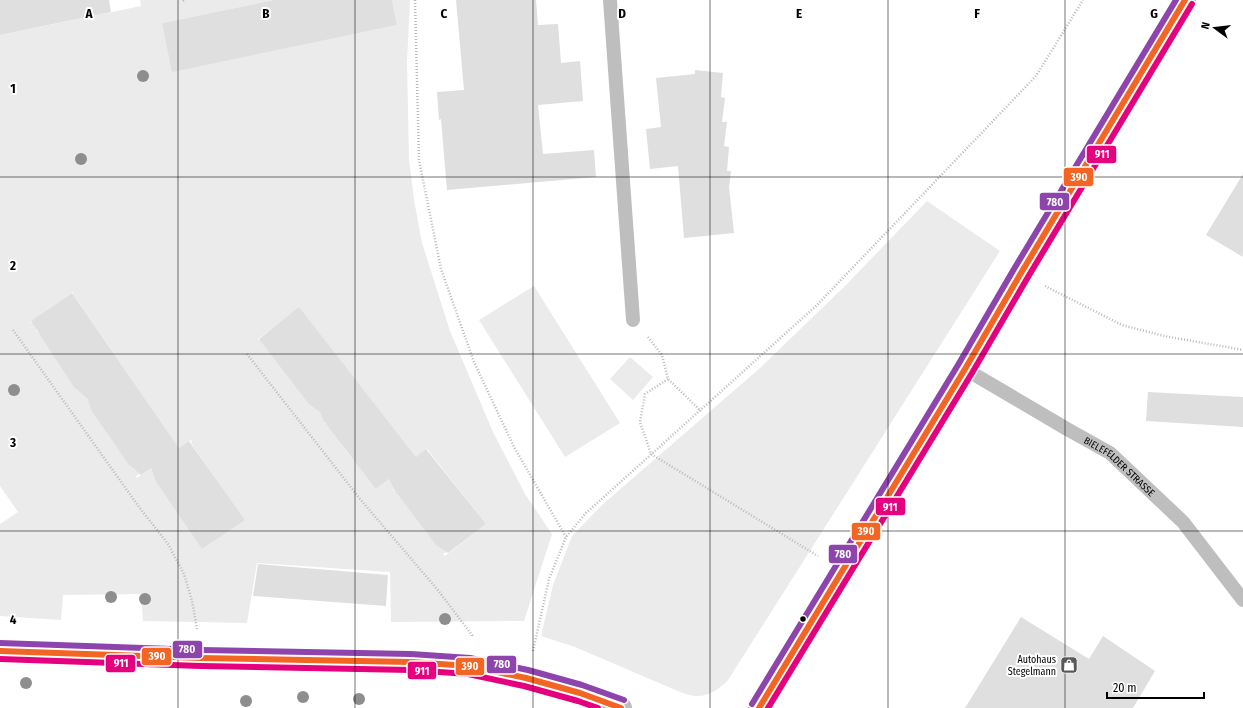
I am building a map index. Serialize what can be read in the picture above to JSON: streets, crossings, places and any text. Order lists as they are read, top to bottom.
{
  "streets": {
    "lane": ["BIELEFELDER STRASSE"]
  },
  "places": {
    "shop": ["Autohaus Stegelmann"]
  },
  "lines": ["transit line 390", "transit line 780", "transit line 911"],
  "scale_bar": "20 m",
  "north": "left",
  "grid": {
    "columns": [
      "A",
      "B",
      "C",
      "D",
      "E",
      "F",
      "G"
    ],
    "rows": [
      "1",
      "2",
      "3",
      "4"
    ]
  }
}
